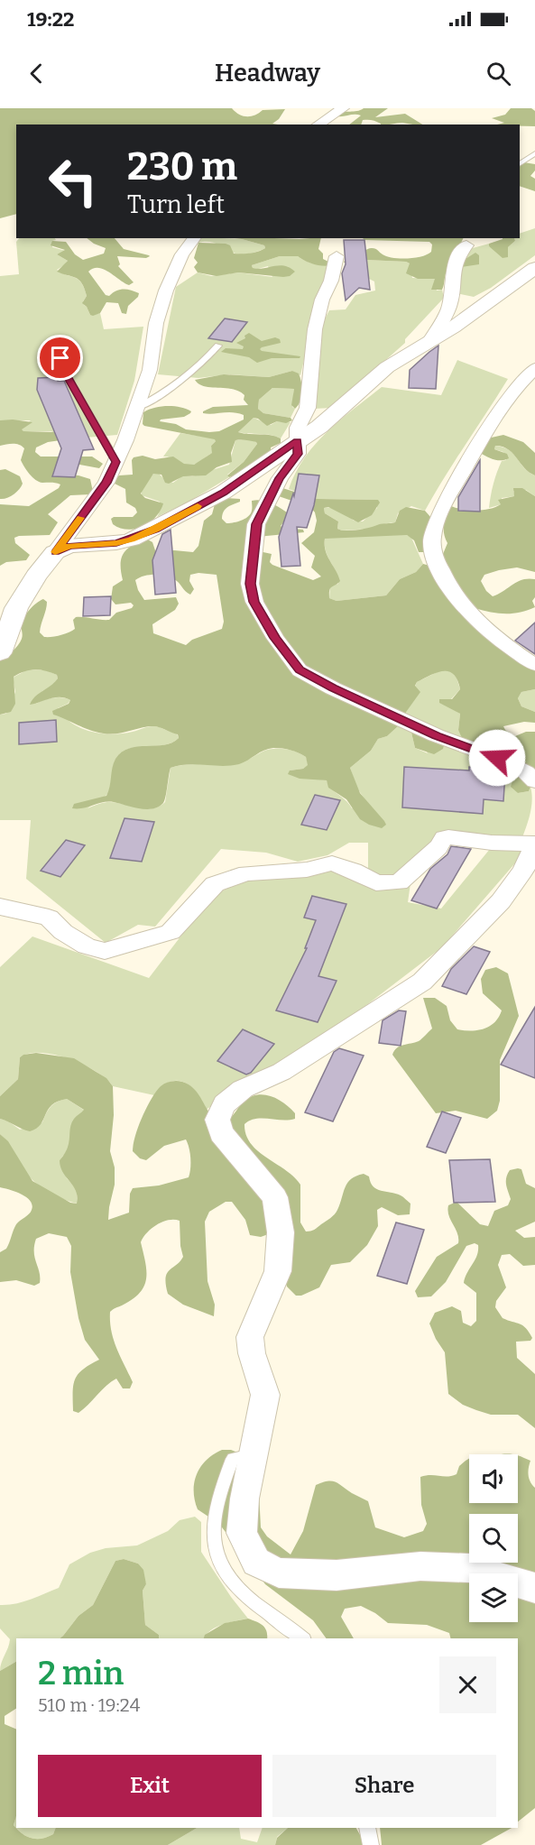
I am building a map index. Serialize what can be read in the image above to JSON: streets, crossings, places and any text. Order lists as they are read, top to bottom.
{
  "page": {
    "status": "19:22",
    "header": "Headway",
    "turn": ["230 m", "Turn left"],
    "heading": ["2 min", "510 m · 19:24"],
    "buttons": ["Exit", "Share"]
  }
}
